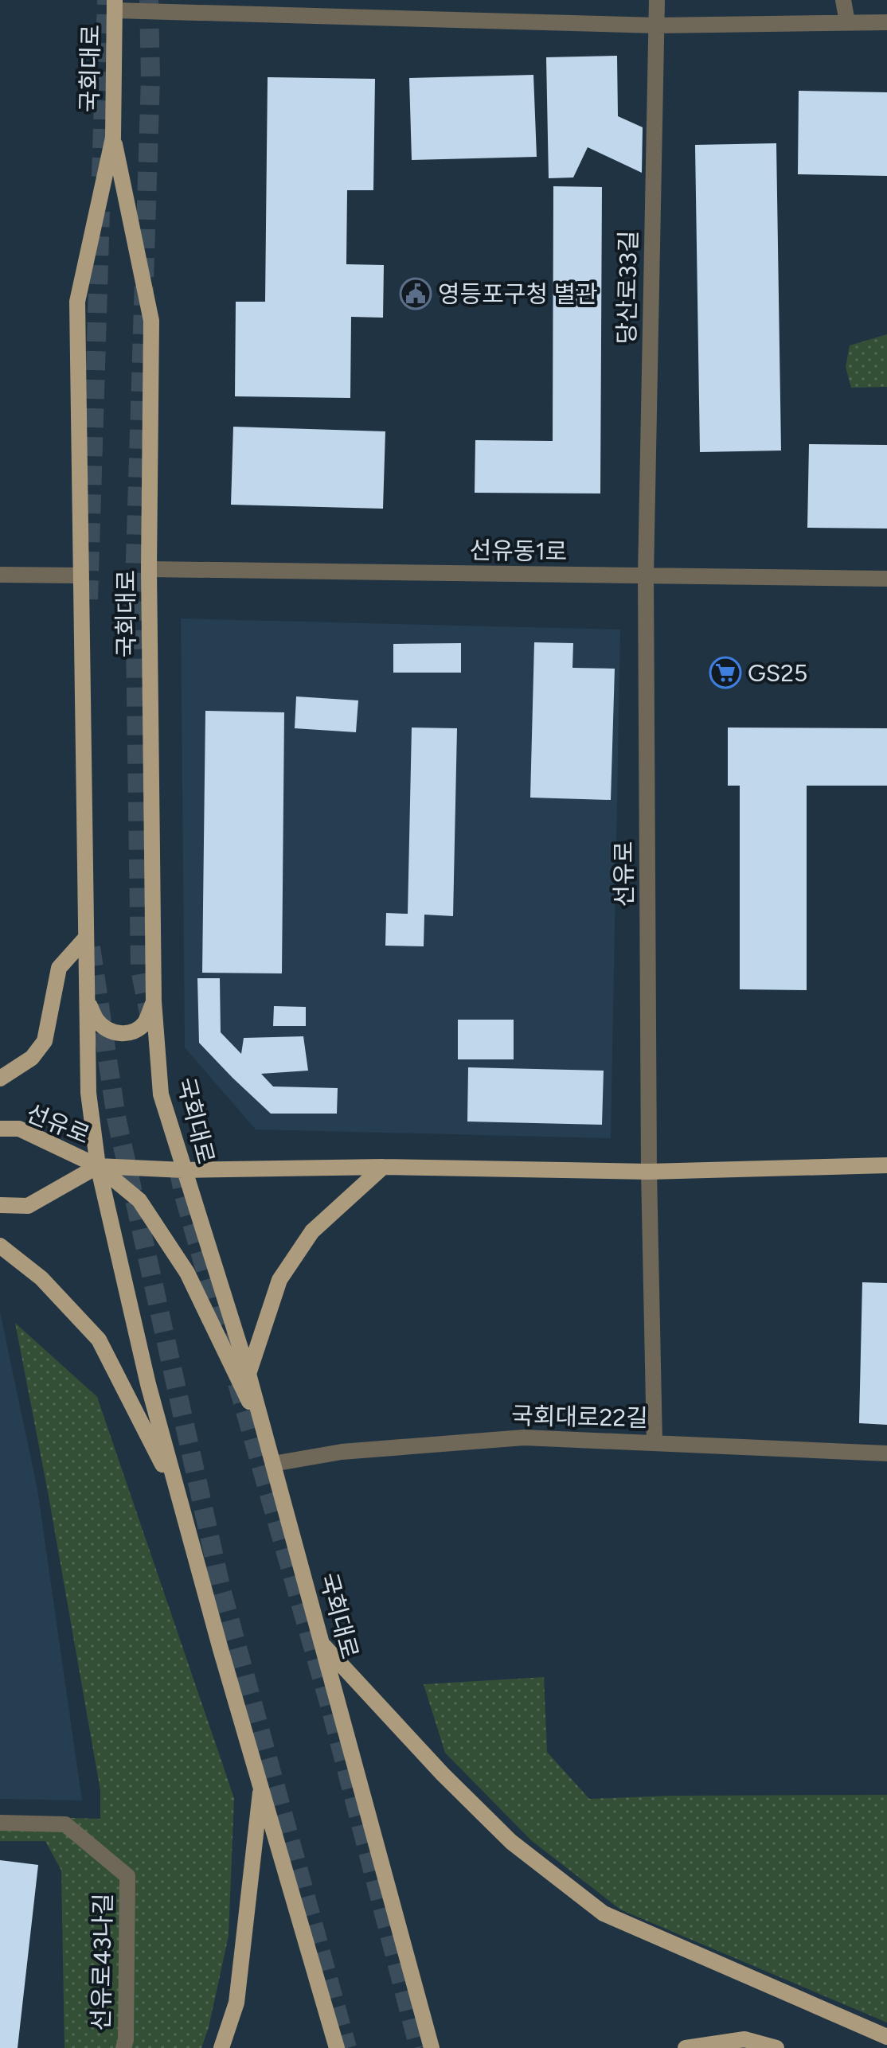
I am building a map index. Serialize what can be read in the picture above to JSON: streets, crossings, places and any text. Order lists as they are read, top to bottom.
{
  "streets": {
    "main road": ["국회대로", "선유로"],
    "street": [
      "당산로33길",
      "선유동1로",
      "국회대로22길",
      "선유로43나길"
    ]
  },
  "crossings": [
    ["국회대로", "선유동1로"],
    ["국회대로", "선유로"],
    ["국회대로", "국회대로22길"],
    ["당산로33길", "선유동1로"],
    ["당산로33길", "선유로"],
    ["선유동1로", "선유로"]
  ],
  "places": {
    "public building": ["영등포구청 별관"],
    "supermarket": ["GS25"]
  }
}
